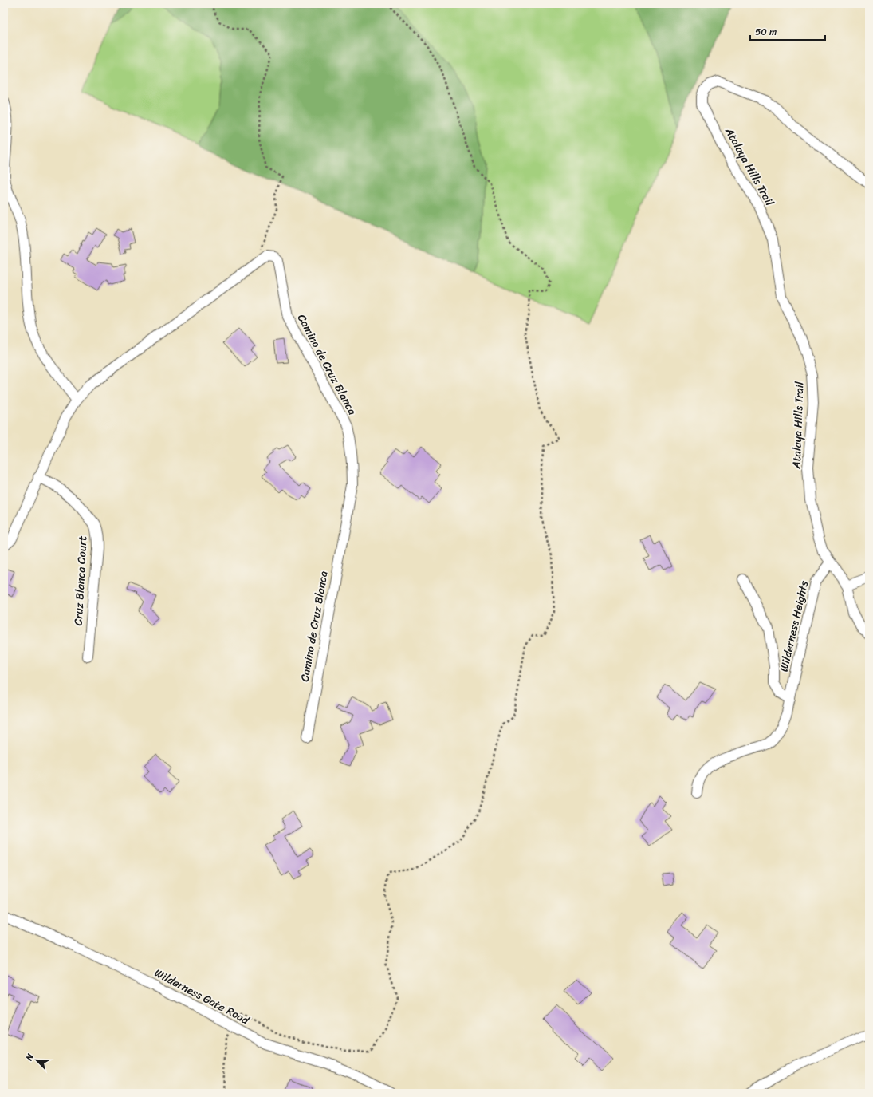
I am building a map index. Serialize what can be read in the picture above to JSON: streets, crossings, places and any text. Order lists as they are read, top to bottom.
{
  "streets": {
    "street": [
      "Atalaya Hills Trail",
      "Camino de Cruz Blanca",
      "Cruz Blanca Court",
      "Wilderness Heights",
      "Wilderness Gate Road"
    ]
  },
  "crossings": [
    ["Atalaya Hills Trail", "Wilderness Heights"],
    ["Camino de Cruz Blanca", "Cruz Blanca Court"]
  ],
  "scale_bar": "50 m",
  "north": "top left"
}
